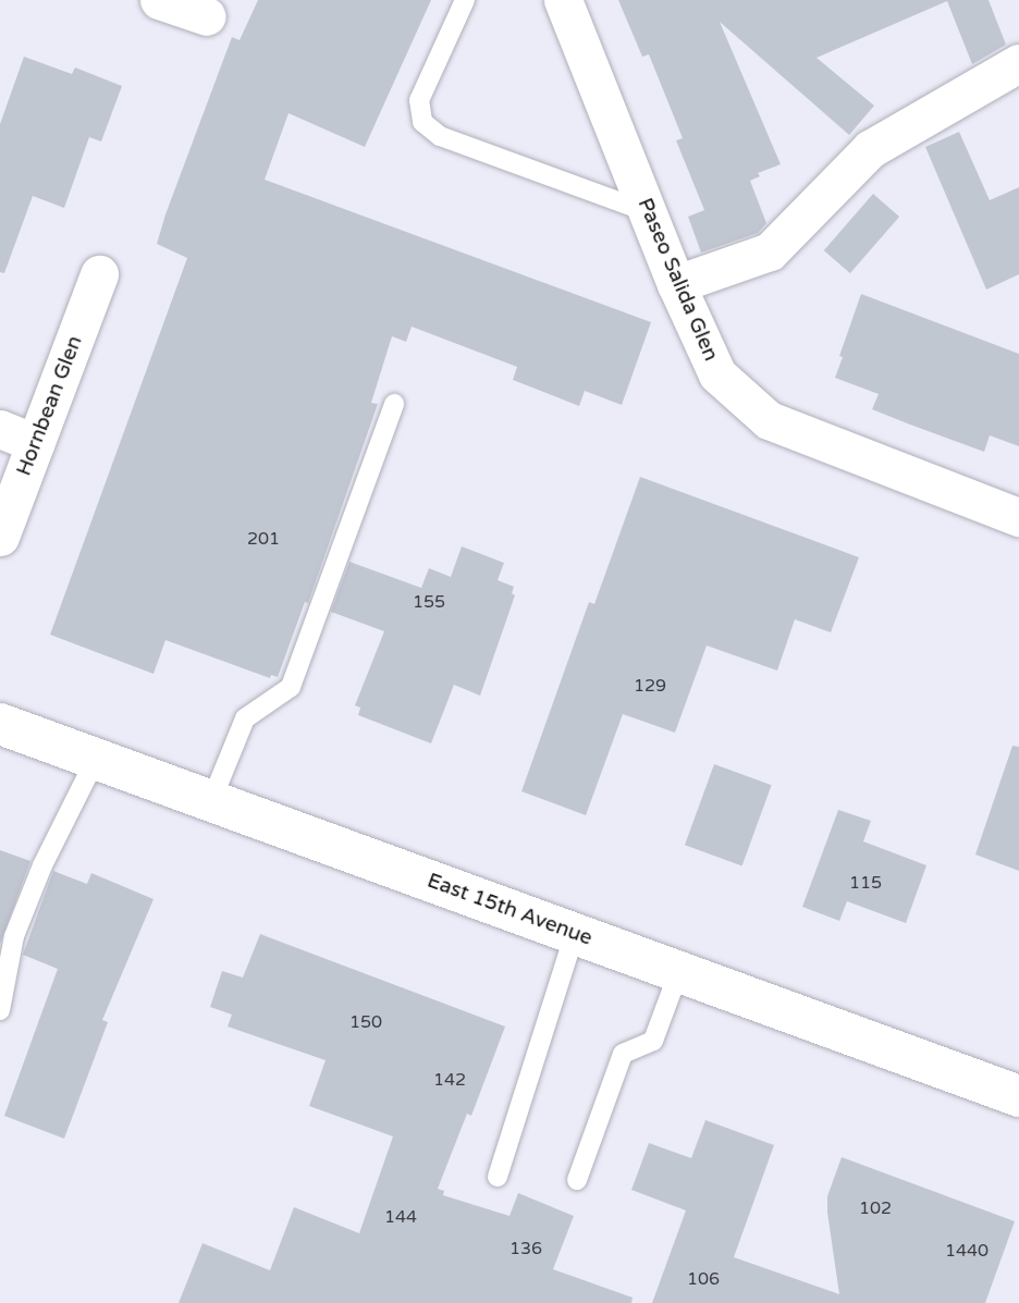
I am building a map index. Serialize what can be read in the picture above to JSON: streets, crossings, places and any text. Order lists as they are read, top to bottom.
{
  "streets": {
    "street": ["Paseo Salida Glen", "Hornbean Glen", "East 15th Avenue"]
  },
  "house_numbers": [
    "201",
    "155",
    "129",
    "115",
    "150",
    "142",
    "102",
    "144",
    "136",
    "1440",
    "106"
  ]
}
